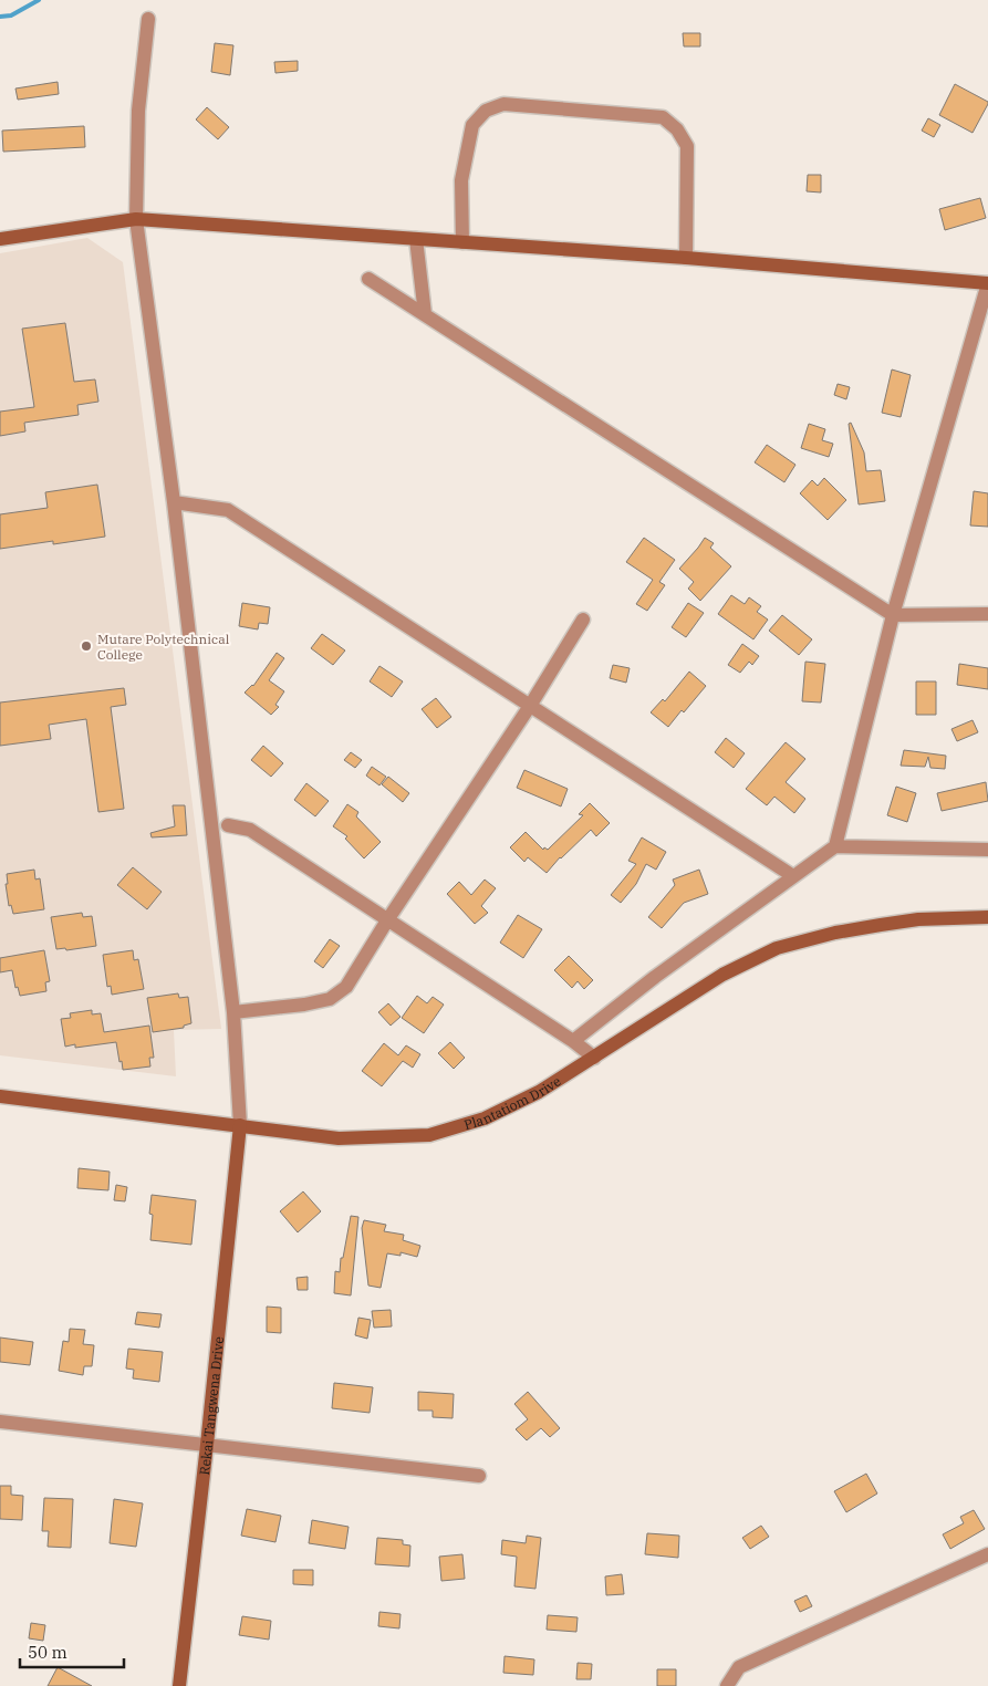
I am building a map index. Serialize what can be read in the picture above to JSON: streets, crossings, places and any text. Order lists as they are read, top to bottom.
{
  "streets": {
    "street": ["Plantatiom Drive", "Rekai Tangwena Drive"]
  },
  "crossings": [
    ["Plantatiom Drive", "Rekai Tangwena Drive"]
  ],
  "places": ["Mutare Polytechnical College"],
  "scale_bar": "50 m"
}
